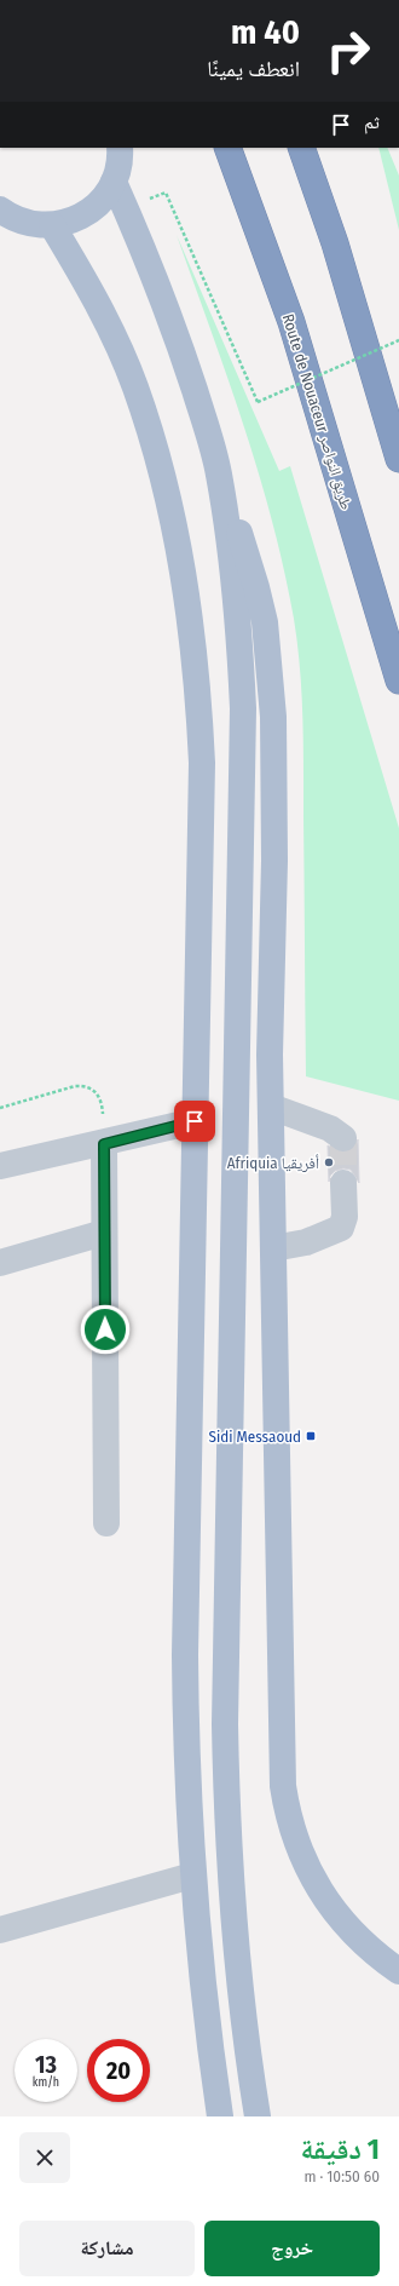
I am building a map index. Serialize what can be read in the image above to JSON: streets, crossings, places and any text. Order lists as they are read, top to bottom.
{
  "streets": {
    "highway": ["Route de Nouaceur طريق النواصر"]
  },
  "places": {
    "other": ["Afriquia أفريقيا"],
    "transit": ["Sidi Messaoud"]
  },
  "page": {
    "turn": ["40 m", "انعطف يمينًا"],
    "then": "ثم",
    "speed": "13 km/h",
    "limit": "20",
    "heading": ["1 دقيقة", "60 m · 10:50"],
    "buttons": ["خروج", "مشاركة"]
  }
}
